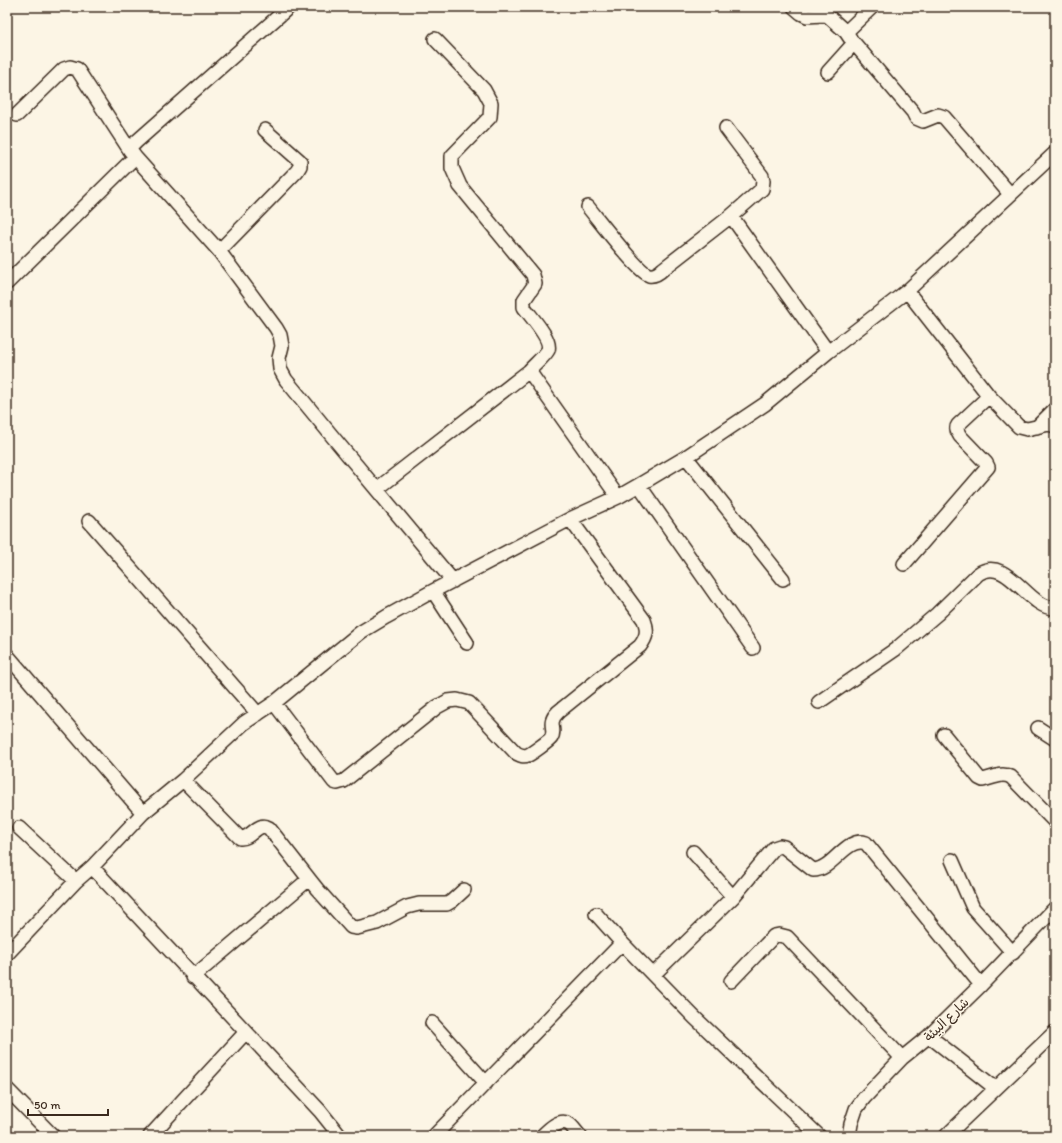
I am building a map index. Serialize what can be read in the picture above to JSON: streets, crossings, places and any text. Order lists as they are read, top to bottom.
{
  "streets": {
    "street": ["شارع البيئة"]
  },
  "scale_bar": "50 m"
}
